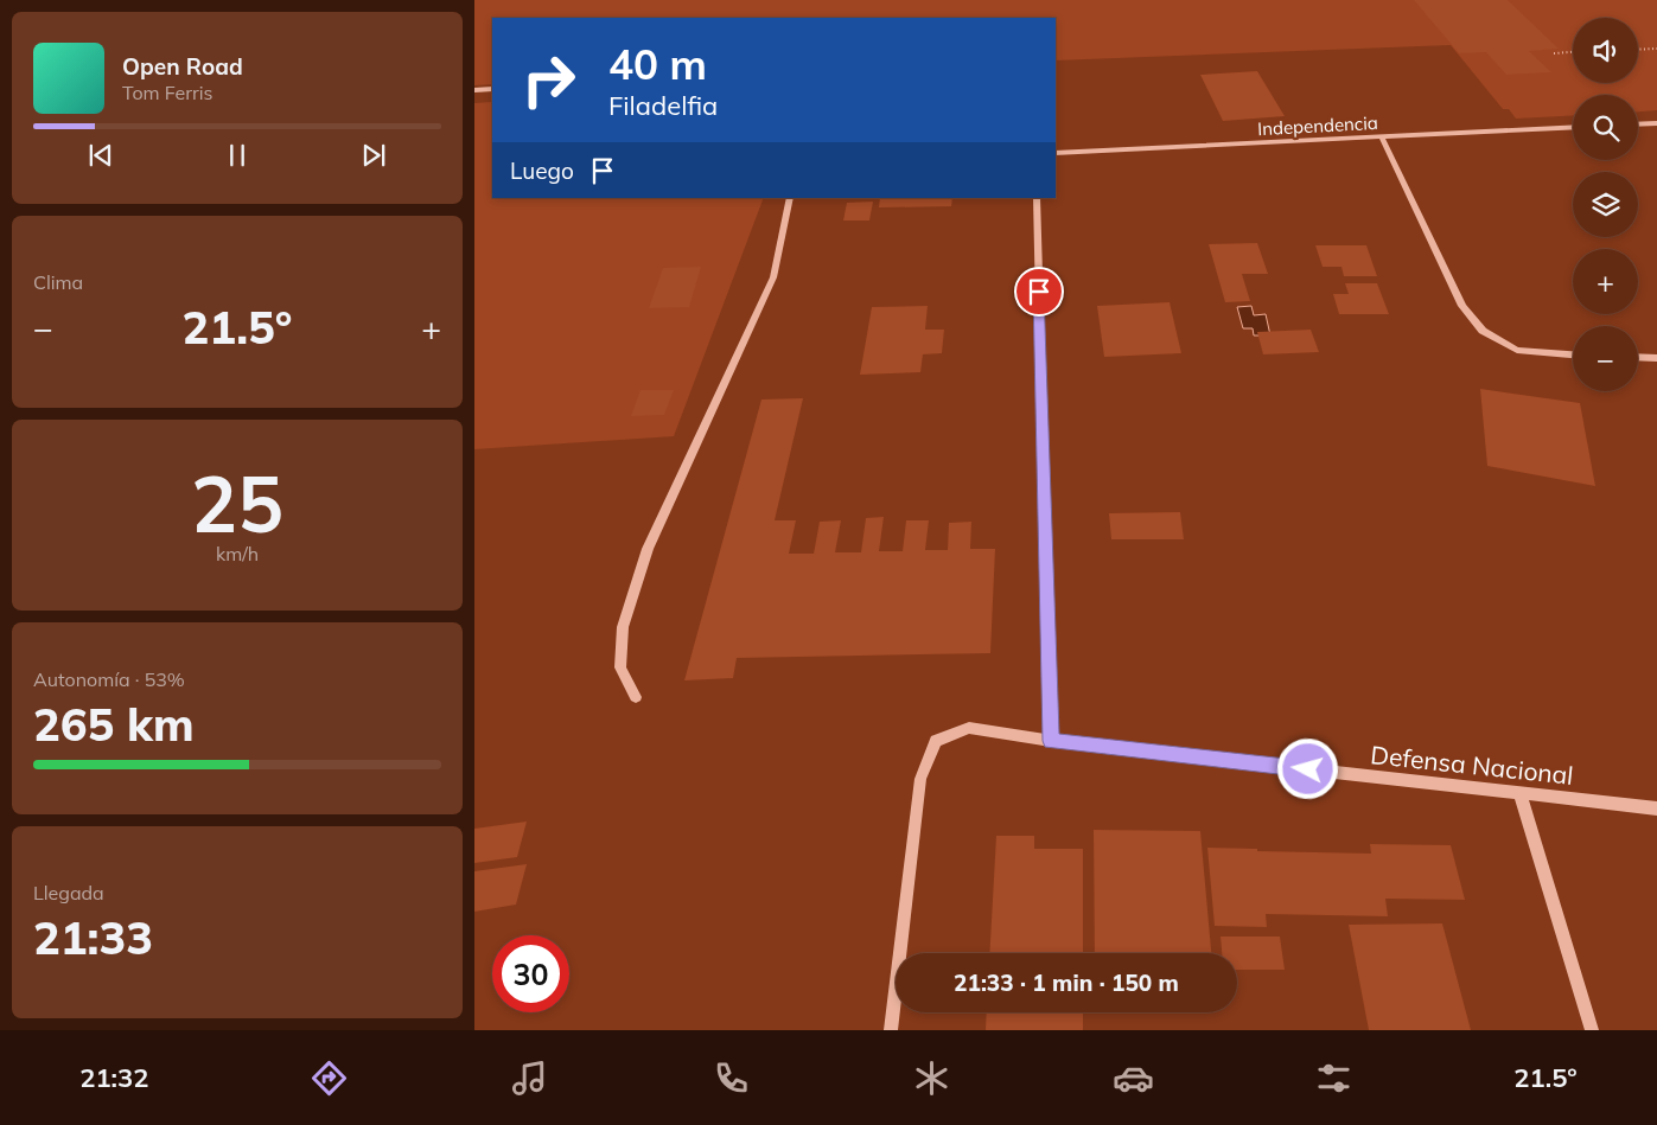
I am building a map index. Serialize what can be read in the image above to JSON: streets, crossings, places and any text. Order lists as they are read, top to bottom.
{
  "streets": {
    "street": ["Independencia", "Defensa Nacional"]
  },
  "page": {
    "map_buttons": ["+", "−"],
    "turn": ["40 m", "Filadelfia"],
    "song": ["Open Road", "Tom Ferris"],
    "then": "Luego",
    "tile": [
      "Clima",
      ["25", "km/h"],
      ["Autonomía · 53%", "265 km"],
      ["Llegada", "21:33"]
    ],
    "heat": ["−", "21.5°", "+"],
    "limit": "30",
    "trip": "21:33 · 1 min · 150 m",
    "tabs": ["21:32", "21.5°"]
  }
}
